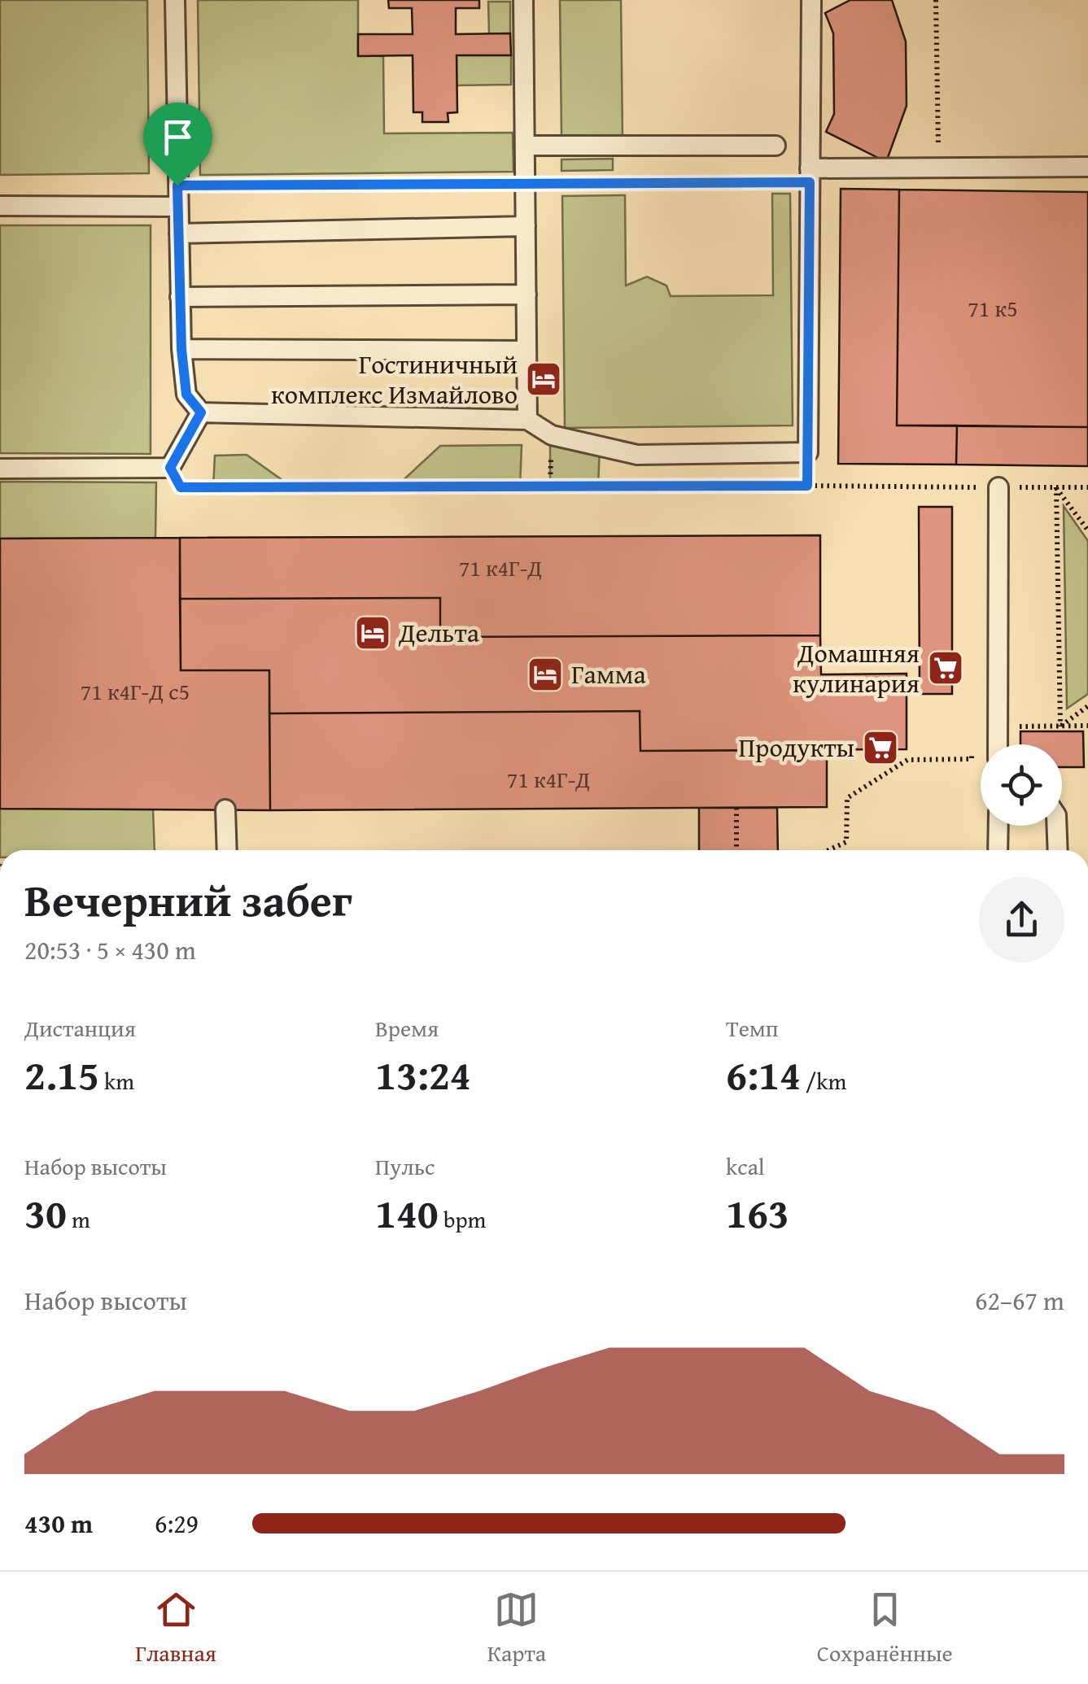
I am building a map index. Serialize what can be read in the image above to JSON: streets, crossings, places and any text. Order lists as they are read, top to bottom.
{
  "places": {
    "hotel": ["Гостиничный комплекс Измайлово", "Дельта", "Гамма"],
    "supermarket": ["Домашняя кулинария", "Продукты"]
  },
  "house_numbers": [
    "71 к5",
    "71 к4Г-Д",
    "71 к4Г-Д с5",
    "71 к4Г-Д"
  ],
  "page": {
    "heading": ["Вечерний забег", "20:53 · 5 × 430 m"],
    "stats": [
      ["Дистанция", "2.15 km"],
      ["Время", "13:24"],
      ["Темп", "6:14 /km"],
      ["Набор высоты", "30 m"],
      ["Пульс", "140 bpm"],
      ["kcal", "163"]
    ],
    "chart": ["Набор высоты", "62–67 m"],
    "list": [
      {
        "name": "430 m",
        "note": "6:29"
      }
    ],
    "tabs": ["Главная", "Карта", "Сохранённые"]
  }
}
